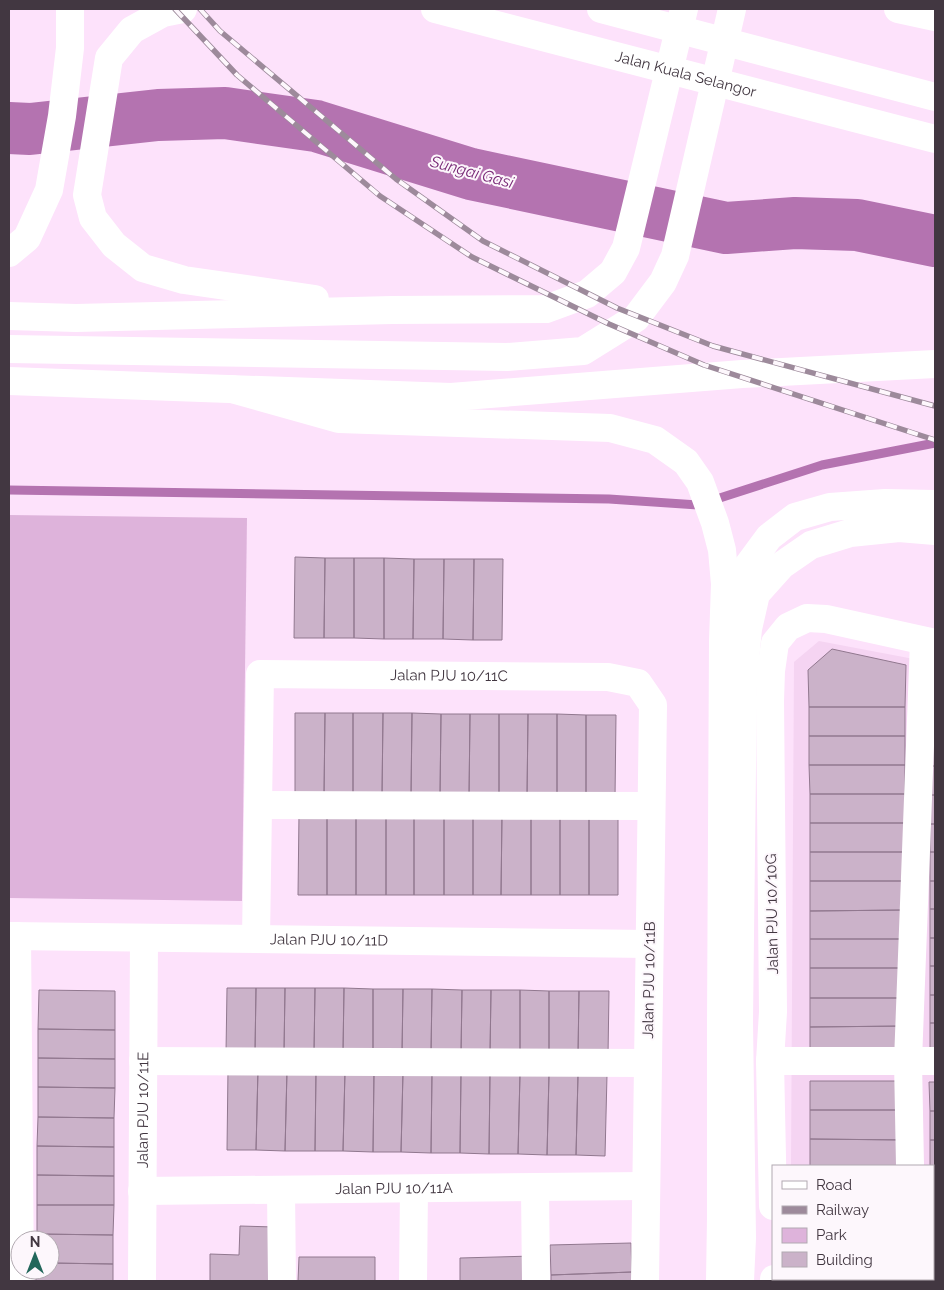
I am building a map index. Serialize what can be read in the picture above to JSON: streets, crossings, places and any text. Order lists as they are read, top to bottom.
{
  "streets": {
    "main road": [
      "Jalan Kuala Selangor",
      "Jalan PJU 10/11C",
      "Jalan PJU 10/10G",
      "Jalan PJU 10/11D",
      "Jalan PJU 10/11B",
      "Jalan PJU 10/11E",
      "Jalan PJU 10/11A"
    ]
  },
  "crossings": [
    ["Jalan PJU 10/11C", "Jalan PJU 10/11B"],
    ["Jalan PJU 10/11D", "Jalan PJU 10/11B"],
    ["Jalan PJU 10/11D", "Jalan PJU 10/11E"],
    ["Jalan PJU 10/11B", "Jalan PJU 10/11A"],
    ["Jalan PJU 10/11E", "Jalan PJU 10/11A"]
  ],
  "water": ["Sungai Gasi"],
  "legend": [
    "Road",
    "Railway",
    "Park",
    "Building"
  ],
  "north": "top"
}
